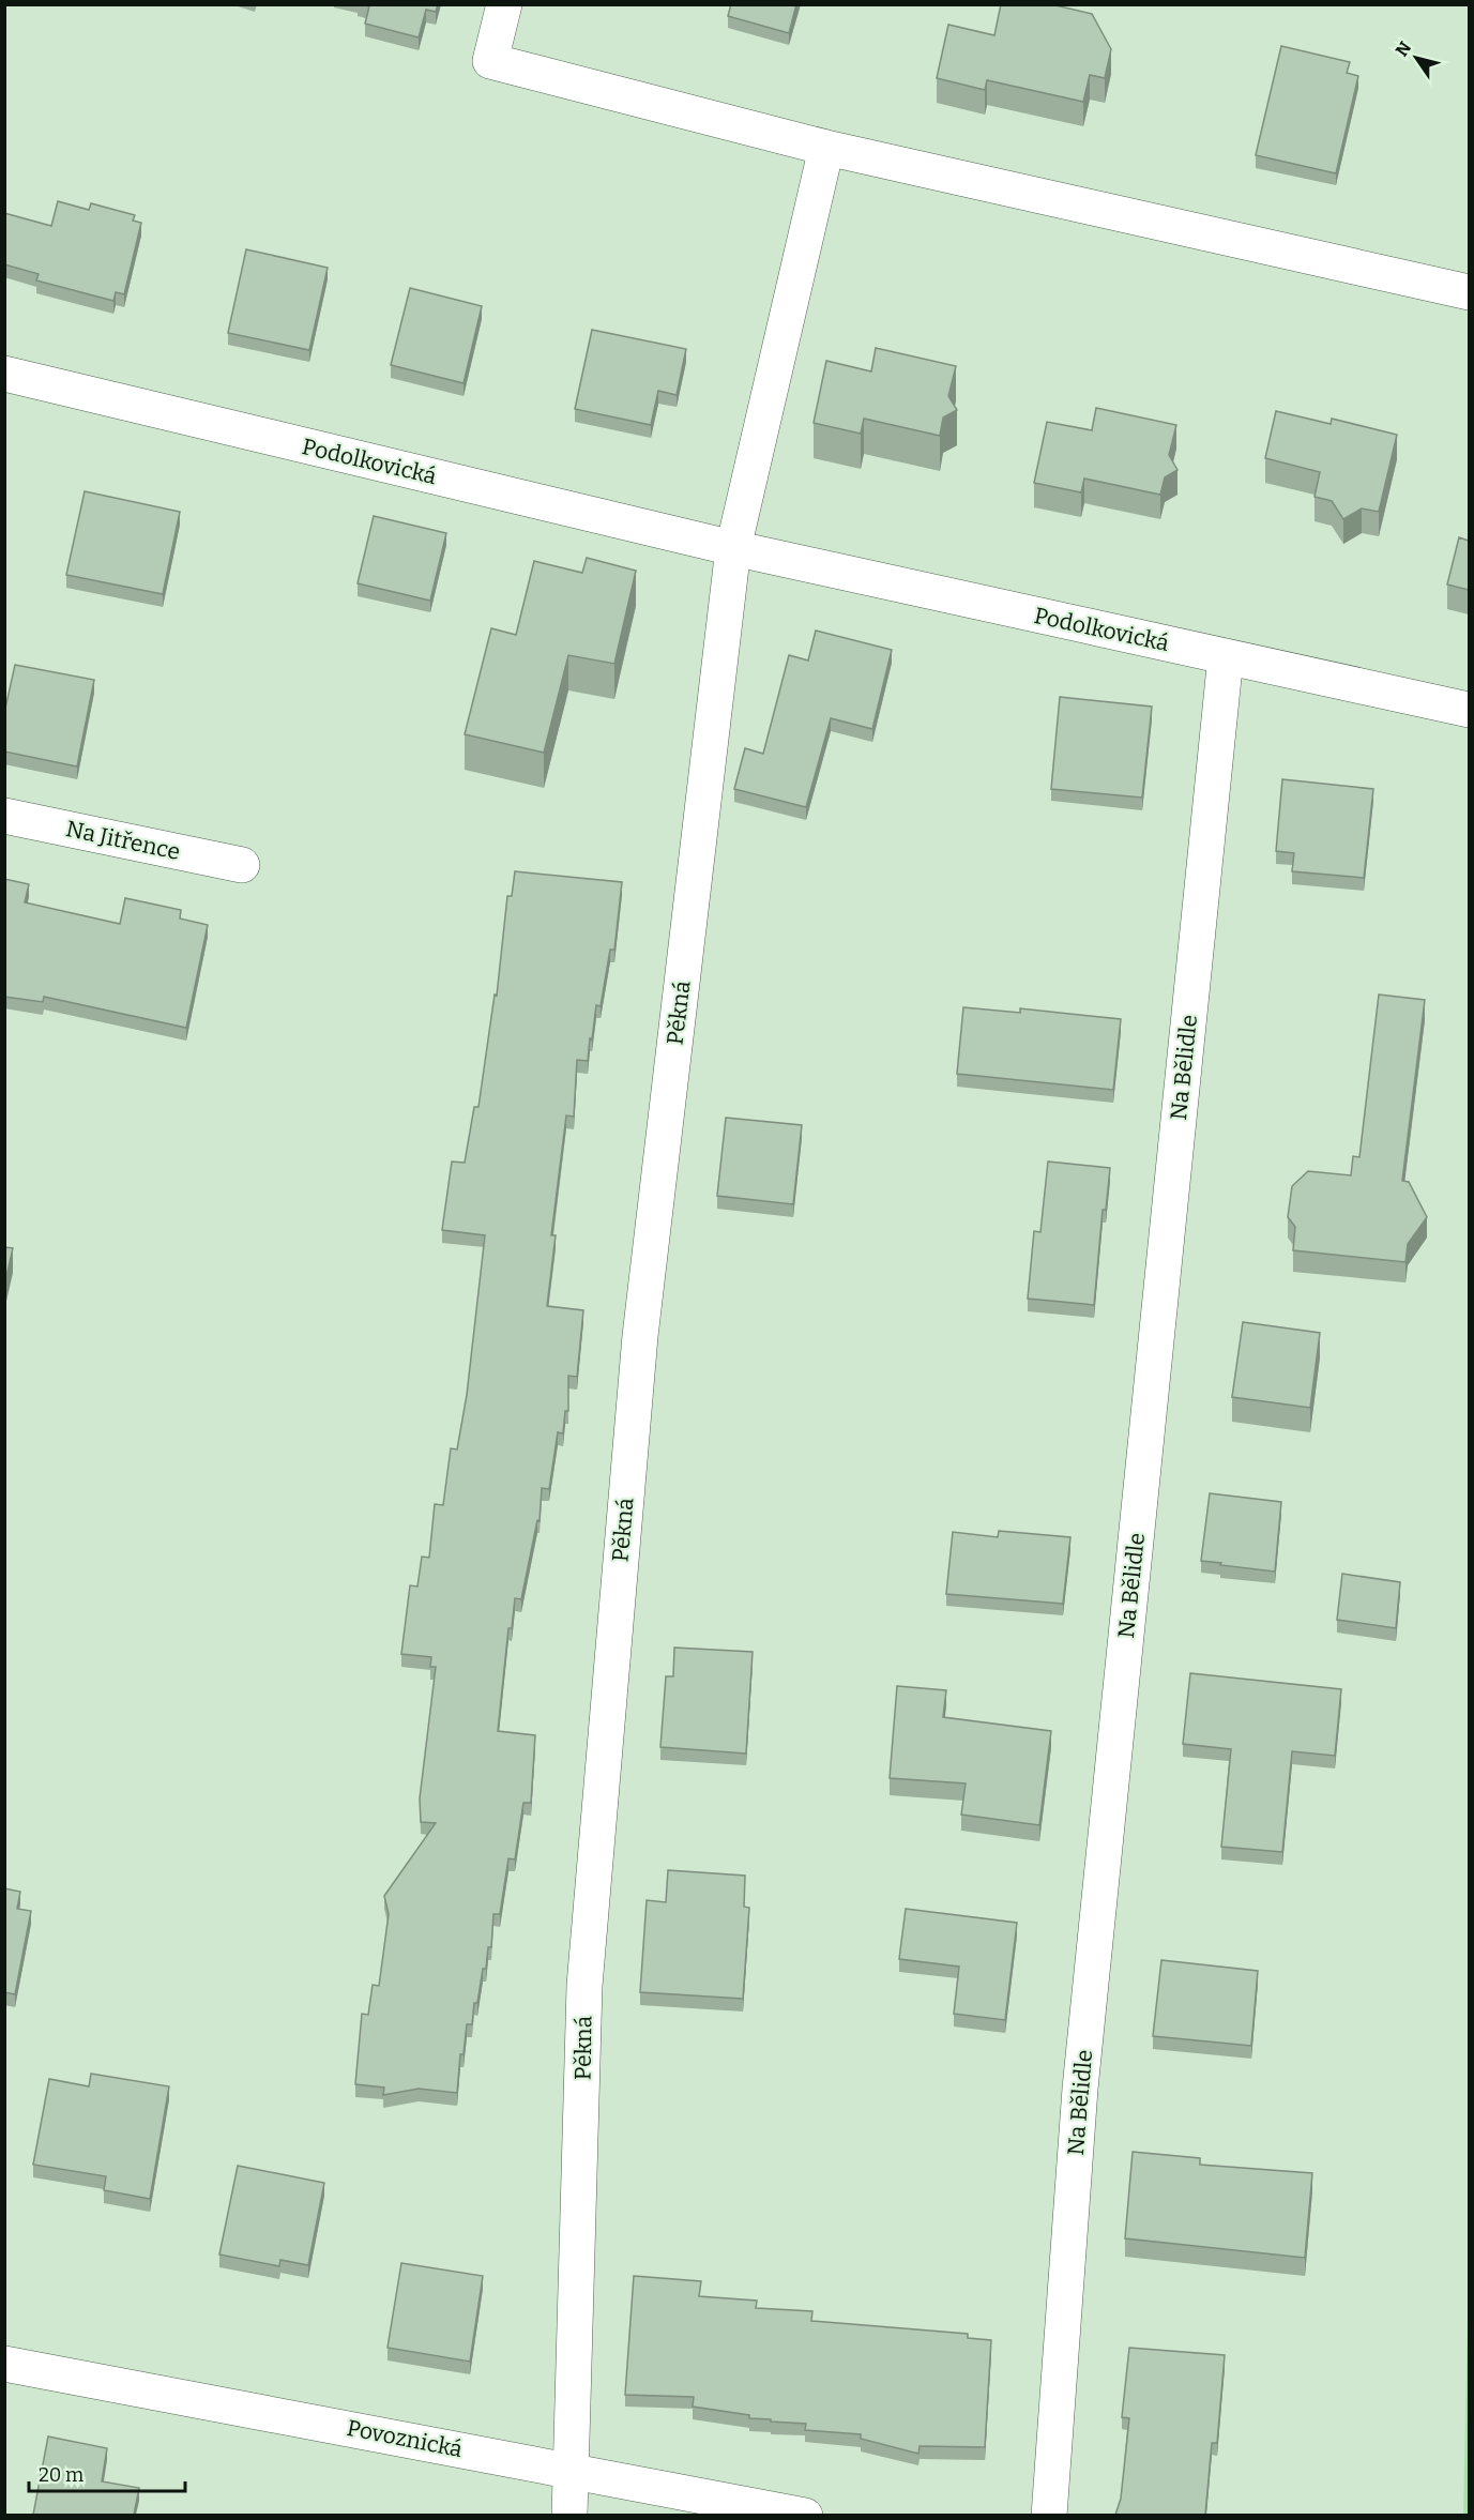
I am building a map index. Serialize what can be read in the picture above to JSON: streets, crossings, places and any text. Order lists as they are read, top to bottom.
{
  "streets": {
    "street": [
      "Podolkovická",
      "Na Jitřence",
      "Pěkná",
      "Na Bělidle",
      "Povoznická"
    ]
  },
  "crossings": [
    ["Podolkovická", "Pěkná"],
    ["Podolkovická", "Na Bělidle"],
    ["Pěkná", "Povoznická"]
  ],
  "scale_bar": "20 m",
  "north": "top left"
}
